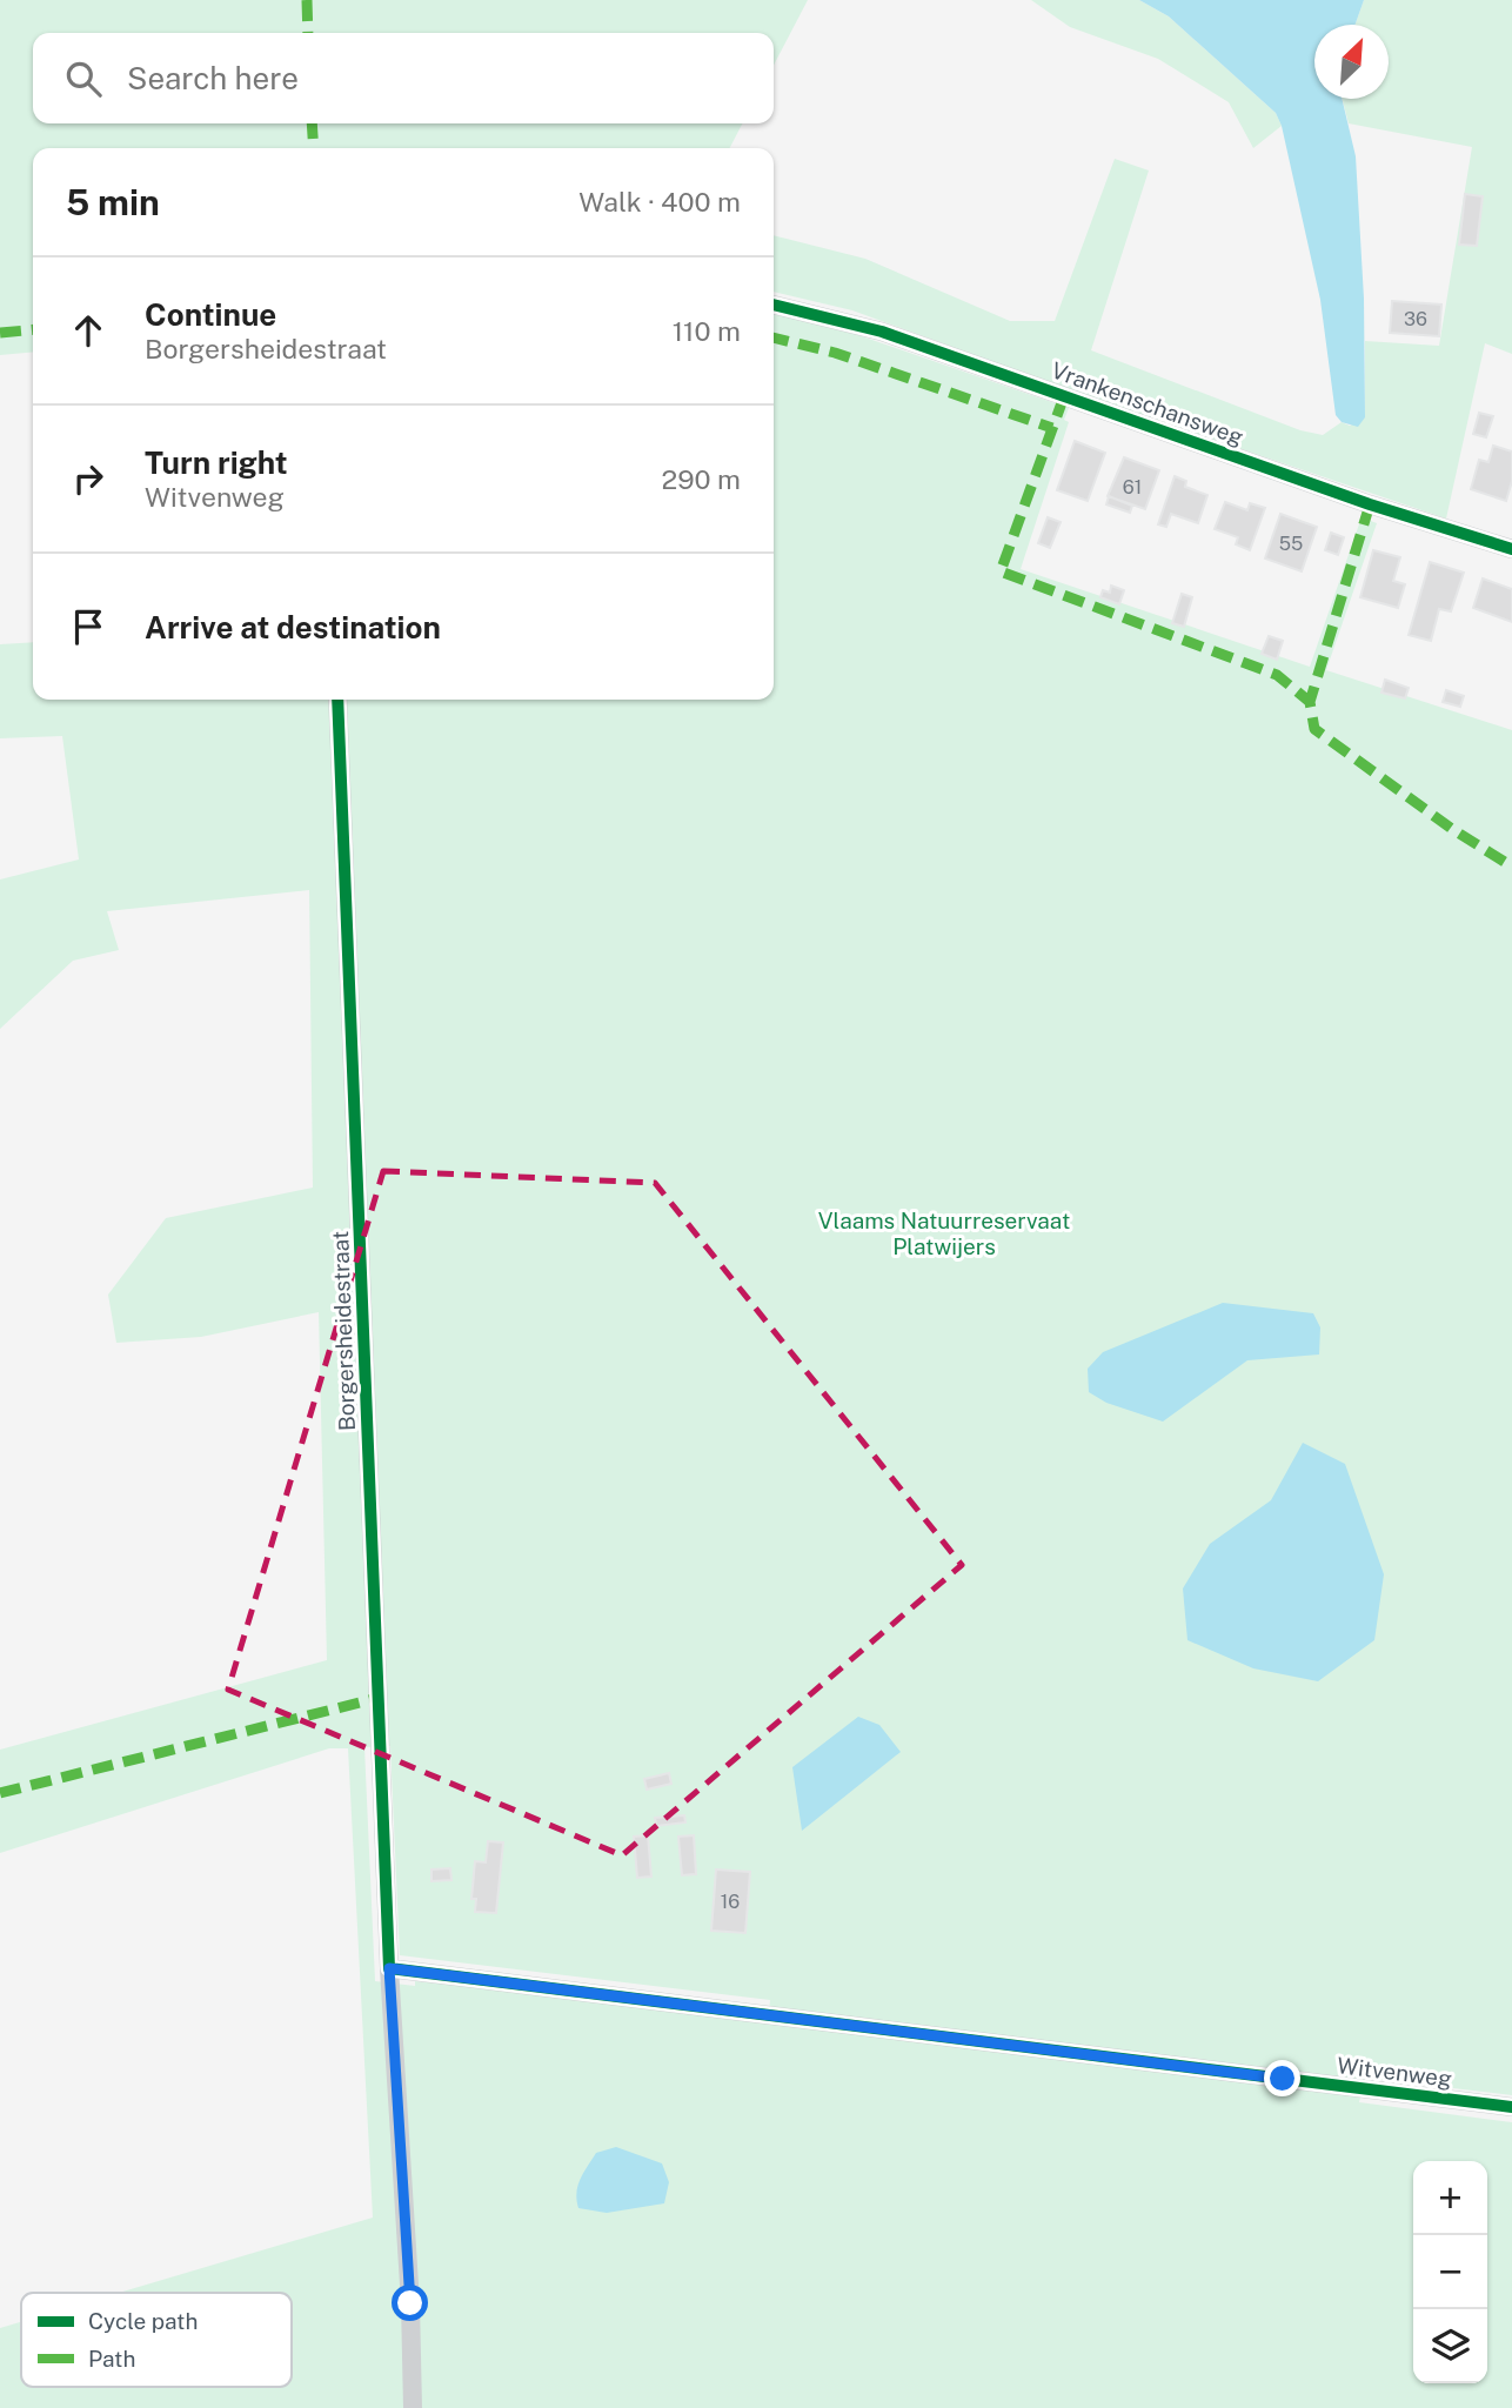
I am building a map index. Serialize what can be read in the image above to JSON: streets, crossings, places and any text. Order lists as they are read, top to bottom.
{
  "streets": {
    "street": ["Vrankenschansweg", "Borgersheidestraat", "Witvenweg"]
  },
  "crossings": [
    ["Borgersheidestraat", "Witvenweg"]
  ],
  "parks": ["Vlaams Natuurreservaat Platwijers"],
  "house_numbers": [
    "36",
    "61",
    "55",
    "16"
  ],
  "legend": ["Cycle path", "Path"],
  "north": "top right",
  "page": {
    "search": "Search here",
    "heading": ["5 min", "Walk · 400 m"],
    "list": [
      ["Continue", "Borgersheidestraat", "110 m"],
      ["Turn right", "Witvenweg", "290 m"],
      "Arrive at destination"
    ],
    "map_buttons": ["+", "−"]
  }
}
